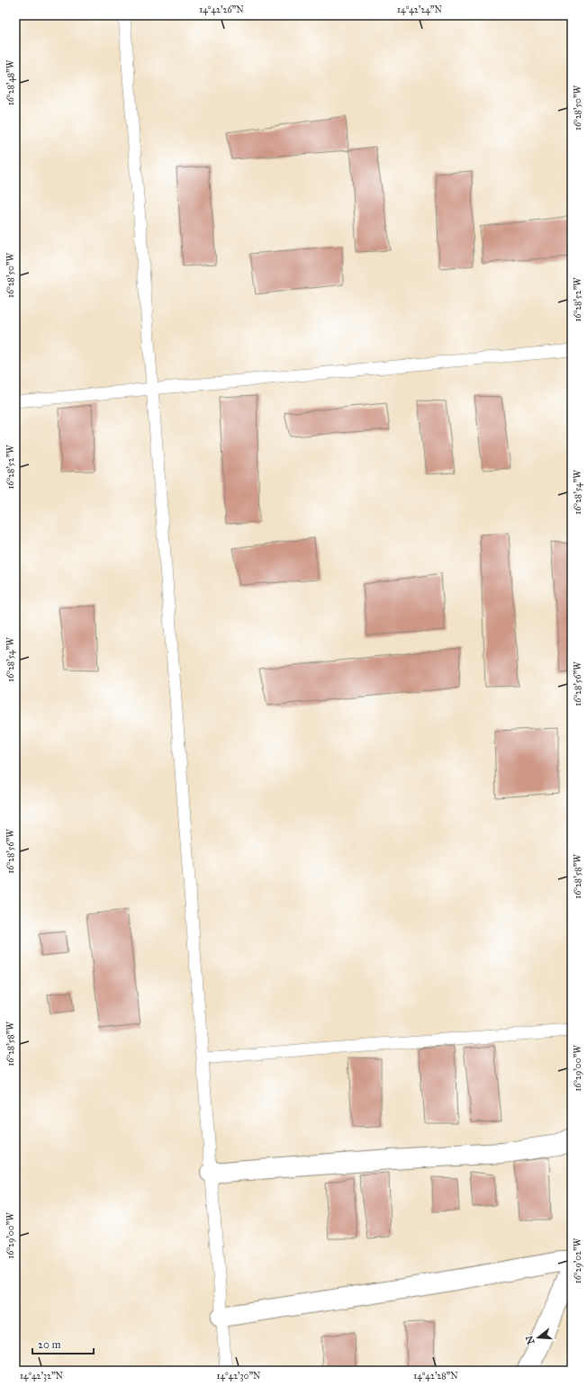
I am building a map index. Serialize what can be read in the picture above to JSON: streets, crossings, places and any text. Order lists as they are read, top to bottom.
{
  "scale_bar": "20 m",
  "north": "left",
  "coordinates": [
    "14°42'26\"N",
    "14°42'24\"N",
    "16°28'48\"W",
    "16°28'50\"W",
    "16°28'52\"W",
    "16°28'54\"W",
    "16°28'56\"W",
    "16°28'58\"W",
    "16°29'00\"W",
    "16°29'02\"W",
    "14°42'32\"N",
    "14°42'30\"N",
    "14°42'28\"N"
  ]
}
